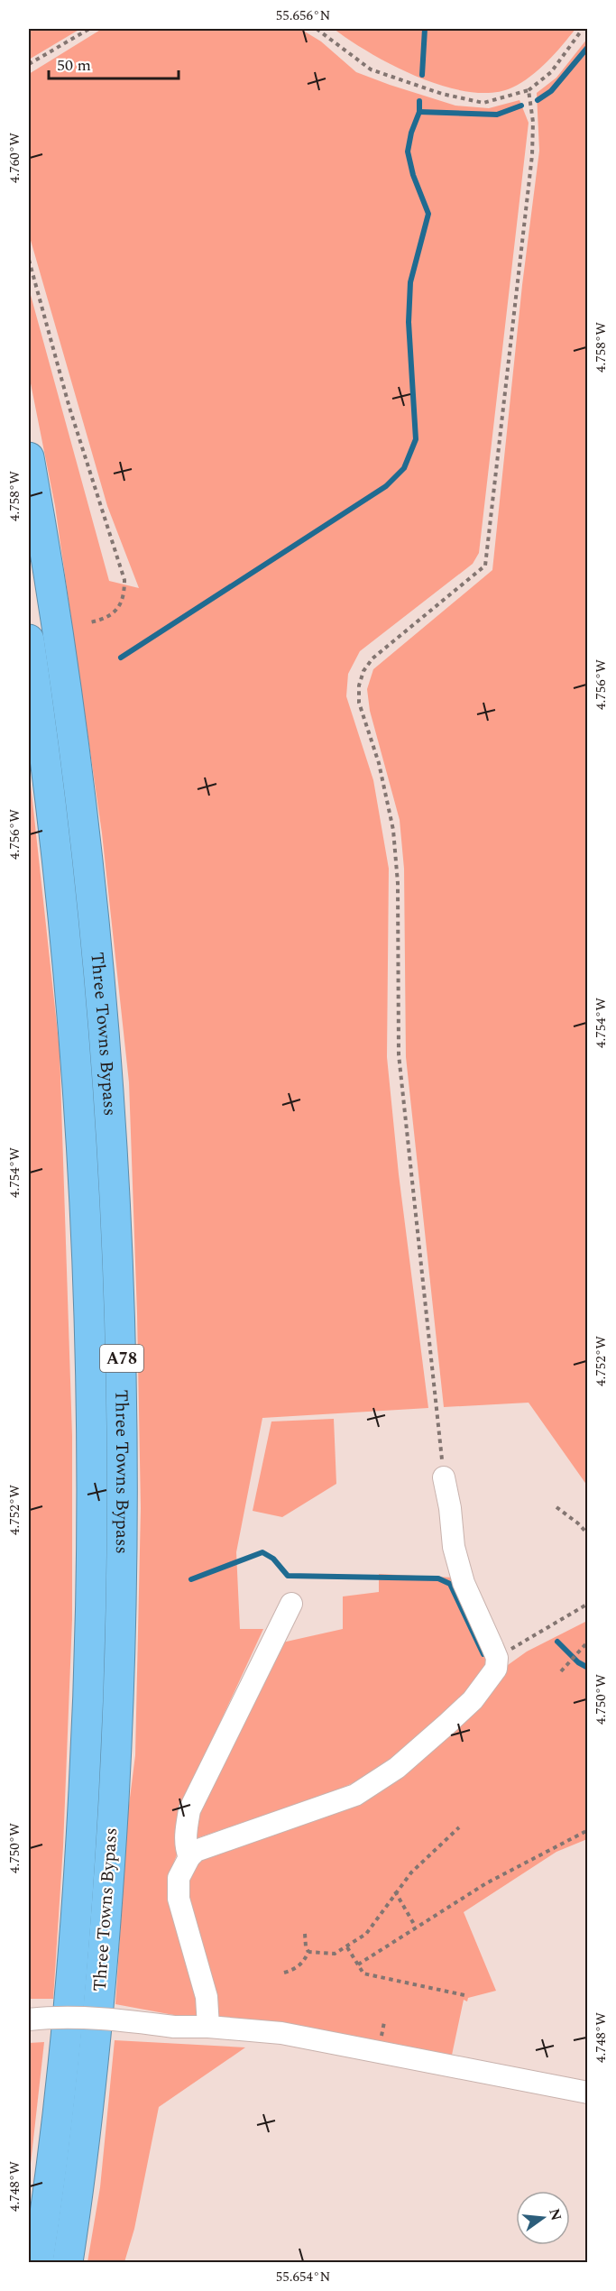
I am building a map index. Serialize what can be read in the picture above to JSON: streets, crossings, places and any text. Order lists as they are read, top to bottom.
{
  "streets": {
    "highway": ["Three Towns Bypass", "A78"]
  },
  "scale_bar": "50 m",
  "north": "right",
  "coordinates": [
    "55.656°N",
    "4.760°W",
    "4.758°W",
    "4.756°W",
    "4.754°W",
    "4.752°W",
    "4.750°W",
    "4.748°W",
    "55.654°N"
  ]
}
